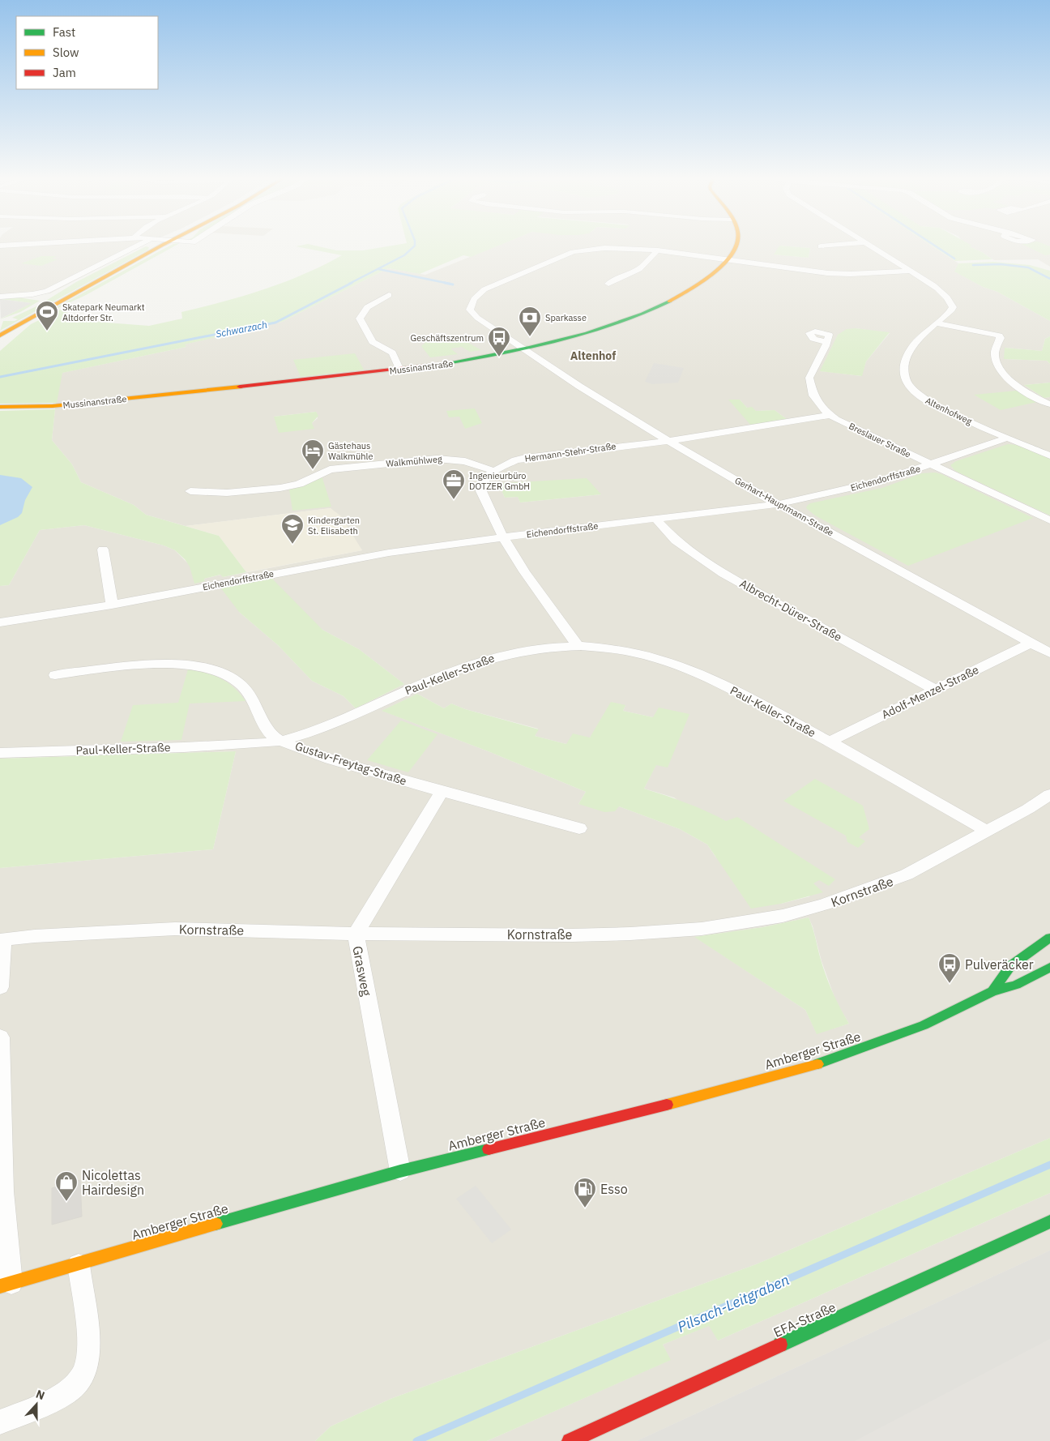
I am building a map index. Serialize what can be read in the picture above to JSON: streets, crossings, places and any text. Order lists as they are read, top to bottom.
{
  "streets": {
    "street": [
      "Mussinanstraße",
      "Altenhofweg",
      "Breslauer Straße",
      "Hermann-Stehr-Straße",
      "Walkmühlweg",
      "Eichendorffstraße",
      "Gerhart-Hauptmann-Straße",
      "Albrecht-Dürer-Straße",
      "Paul-Keller-Straße",
      "Adolf-Menzel-Straße",
      "Gustav-Freytag-Straße",
      "Kornstraße",
      "Grasweg",
      "Amberger Straße",
      "EFA-Straße"
    ]
  },
  "crossings": [
    ["Mussinanstraße", "Gerhart-Hauptmann-Straße"],
    ["Altenhofweg", "Eichendorffstraße"],
    ["Breslauer Straße", "Hermann-Stehr-Straße"],
    ["Breslauer Straße", "Eichendorffstraße"],
    ["Hermann-Stehr-Straße", "Walkmühlweg"],
    ["Hermann-Stehr-Straße", "Eichendorffstraße"],
    ["Hermann-Stehr-Straße", "Gerhart-Hauptmann-Straße"],
    ["Hermann-Stehr-Straße", "Paul-Keller-Straße"],
    ["Eichendorffstraße", "Gerhart-Hauptmann-Straße"],
    ["Eichendorffstraße", "Albrecht-Dürer-Straße"],
    ["Gerhart-Hauptmann-Straße", "Adolf-Menzel-Straße"],
    ["Albrecht-Dürer-Straße", "Adolf-Menzel-Straße"],
    ["Paul-Keller-Straße", "Adolf-Menzel-Straße"],
    ["Paul-Keller-Straße", "Gustav-Freytag-Straße"],
    ["Paul-Keller-Straße", "Kornstraße"],
    ["Gustav-Freytag-Straße", "Grasweg"],
    ["Kornstraße", "Grasweg"],
    ["Grasweg", "Amberger Straße"]
  ],
  "districts": ["Altenhof"],
  "water": ["Schwarzach", "Pilsach-Leitgraben"],
  "places": {
    "sports": ["Skatepark Neumarkt Altdorfer Str."],
    "bank": ["Sparkasse"],
    "bus stop": ["Geschäftszentrum", "Pulveräcker"],
    "hotel": ["Gästehaus Walkmühle"],
    "office": ["Ingenieurbüro DOTZER GmbH"],
    "school or university": ["Kindergarten St. Elisabeth"],
    "shop": ["Nicolettas Hairdesign"],
    "fuel station": ["Esso"]
  },
  "legend": ["Fast", "Slow", "Jam"],
  "north": "top"
}
